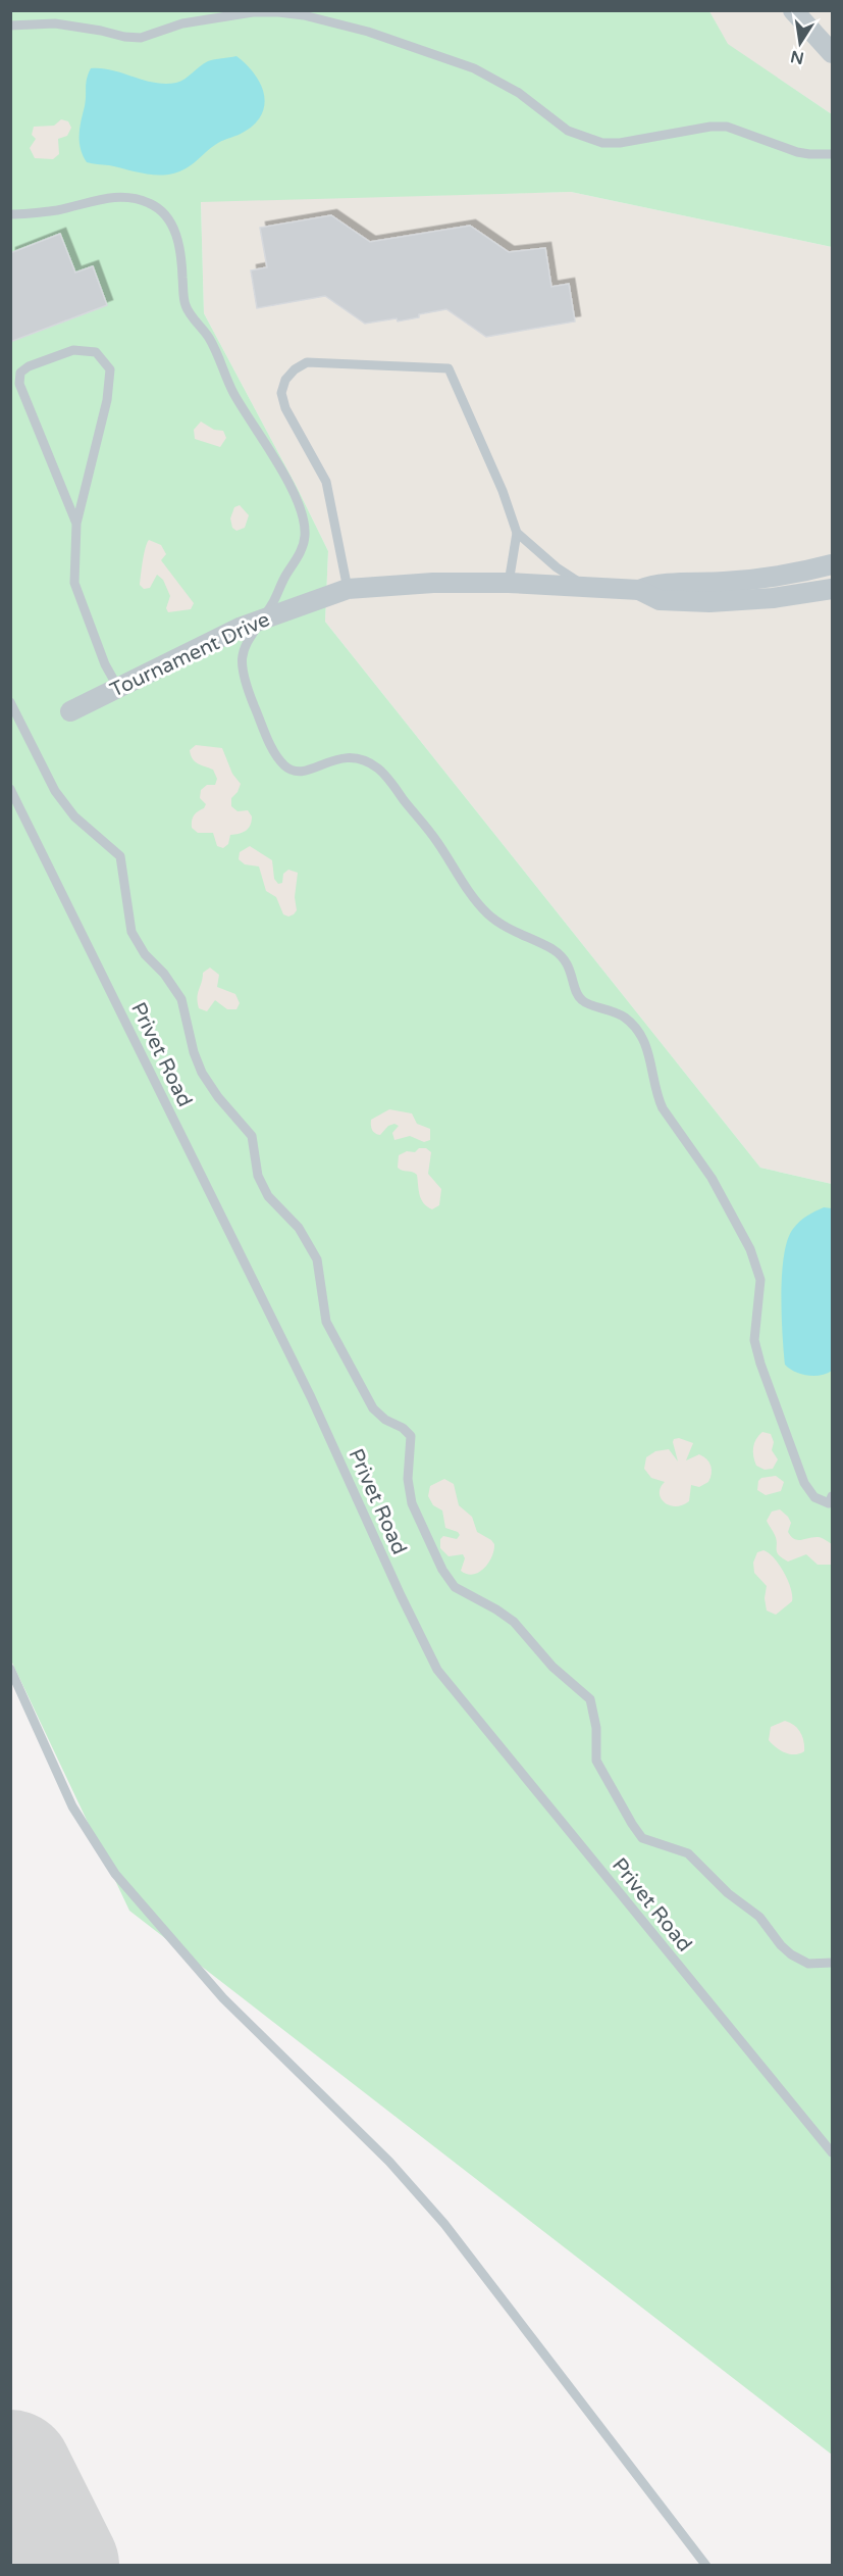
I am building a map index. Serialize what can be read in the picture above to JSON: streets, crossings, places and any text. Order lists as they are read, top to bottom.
{
  "streets": {
    "street": ["Tournament Drive"],
    "lane": ["Privet Road"]
  },
  "north": "bottom"
}
